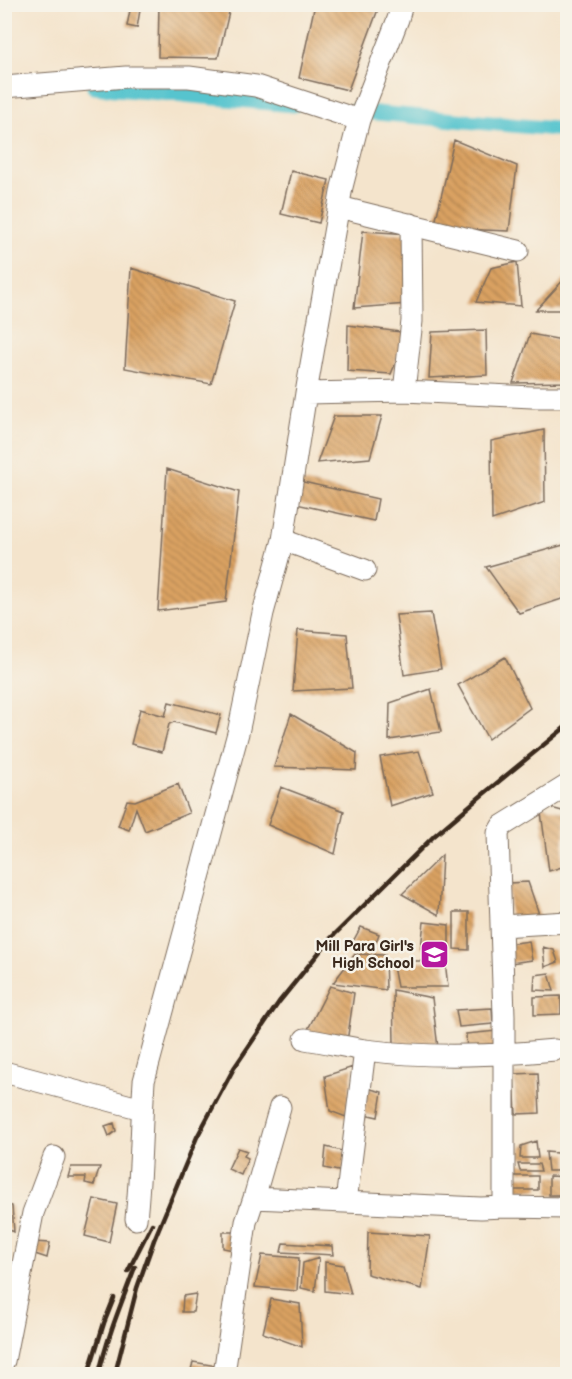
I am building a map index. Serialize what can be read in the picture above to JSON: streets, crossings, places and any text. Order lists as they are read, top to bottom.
{
  "places": {
    "school or university": ["Mill Para Girl's High School"]
  }
}
